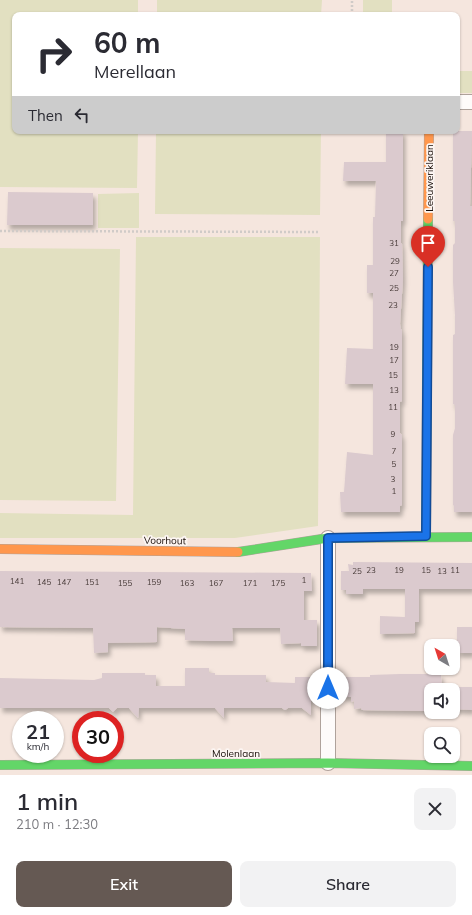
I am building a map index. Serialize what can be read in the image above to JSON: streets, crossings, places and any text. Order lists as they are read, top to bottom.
{
  "streets": {
    "street": ["Leeuweriklaan", "Voorhout", "Molenlaan"]
  },
  "crossings": [
    ["Leeuweriklaan", "Voorhout"]
  ],
  "house_numbers": [
    "31",
    "29",
    "27",
    "25",
    "23",
    "19",
    "17",
    "15",
    "13",
    "11",
    "9",
    "7",
    "5",
    "3",
    "1",
    "23",
    "19",
    "15",
    "11",
    "25",
    "13",
    "1",
    "141",
    "145",
    "147",
    "151",
    "159",
    "155",
    "163",
    "167",
    "171",
    "175"
  ],
  "north": "top left",
  "page": {
    "turn": ["60 m", "Merellaan"],
    "then": "Then",
    "speed": "21 km/h",
    "limit": "30",
    "heading": ["1 min", "210 m · 12:30"],
    "buttons": ["Exit", "Share"]
  }
}
